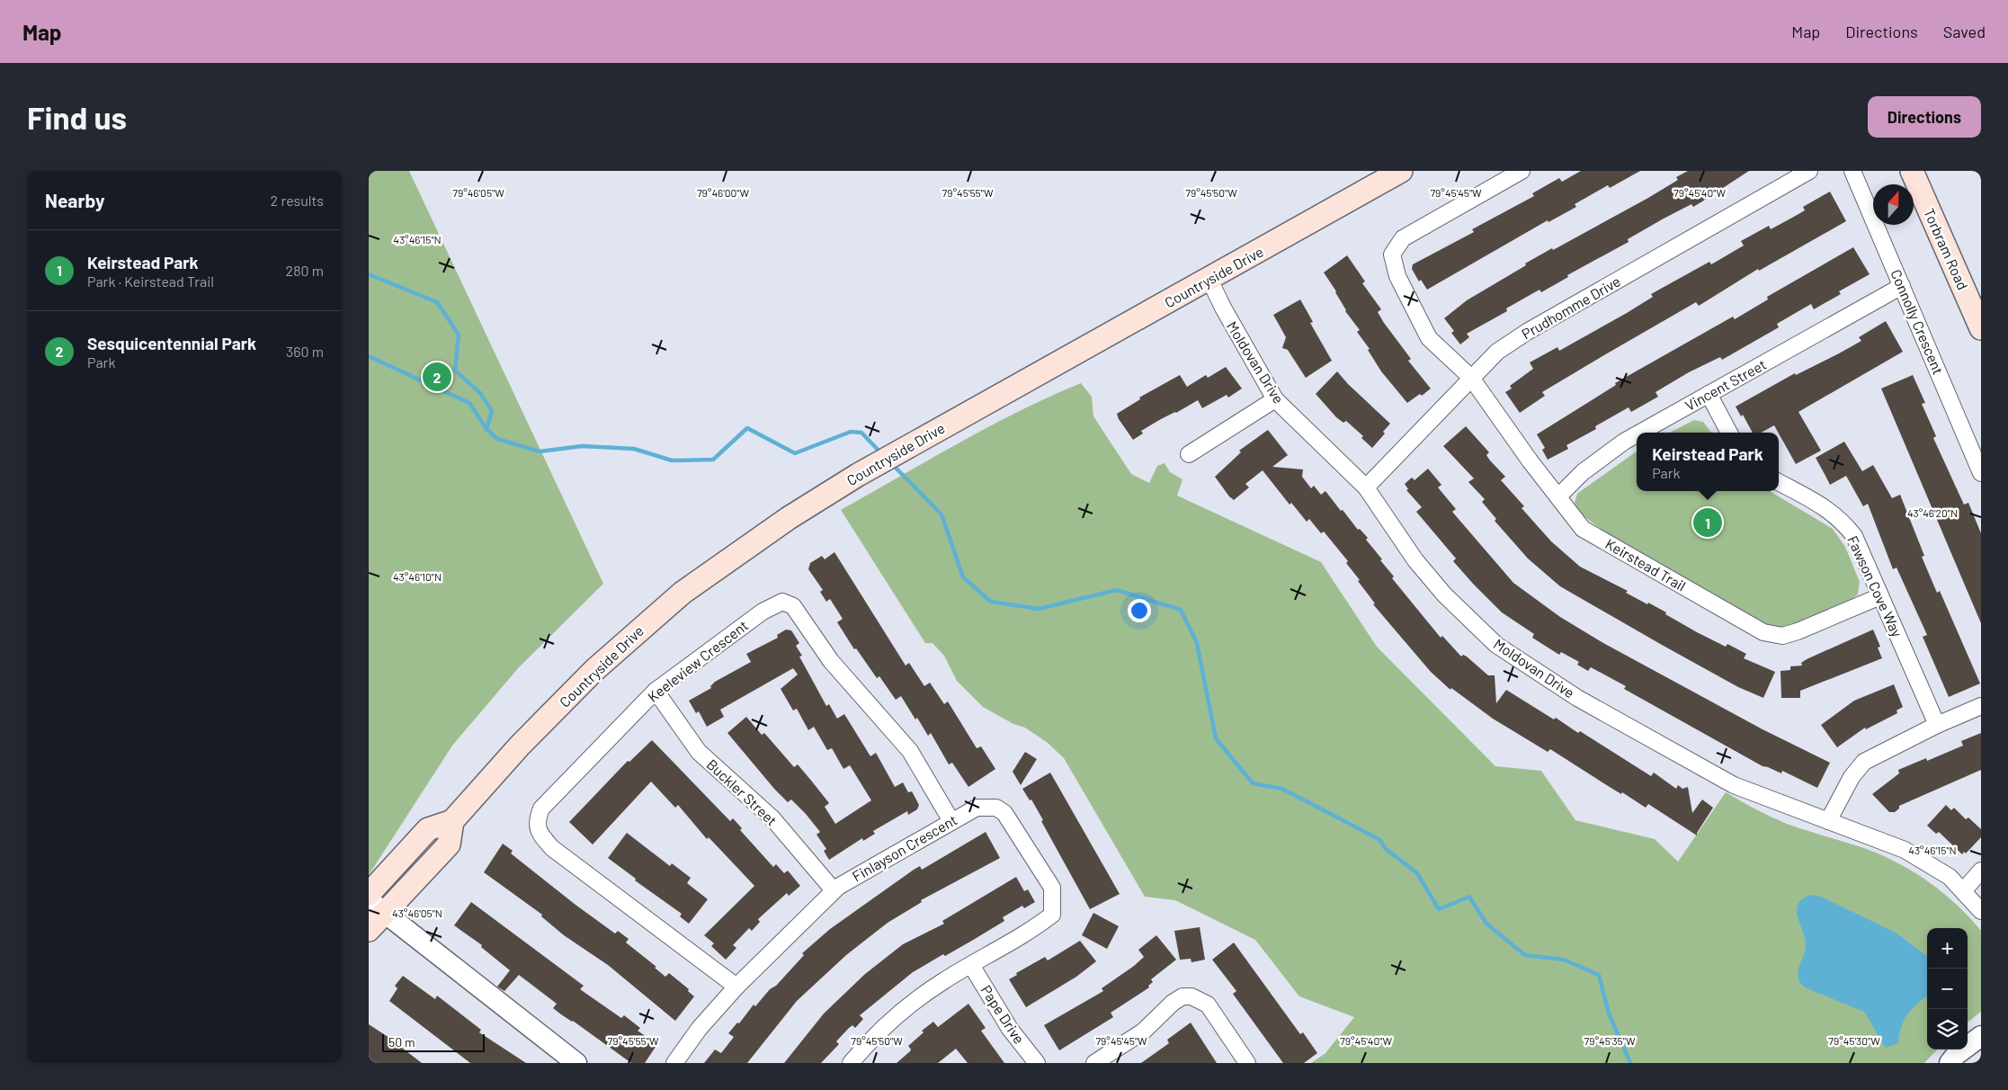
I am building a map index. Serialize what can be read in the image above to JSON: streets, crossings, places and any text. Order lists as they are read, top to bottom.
{
  "streets": {
    "main road": ["Torbram Road", "Countryside Drive"],
    "street": [
      "Prudhomme Drive",
      "Connolly Crescent",
      "Moldovan Drive",
      "Vincent Street",
      "Keirstead Trail",
      "Fawson Cove Way",
      "Keeleview Crescent",
      "Buckler Street",
      "Finlayson Crescent",
      "Pape Drive"
    ]
  },
  "crossings": [
    ["Countryside Drive", "Moldovan Drive"],
    ["Prudhomme Drive", "Moldovan Drive"],
    ["Prudhomme Drive", "Keirstead Trail"],
    ["Connolly Crescent", "Vincent Street"],
    ["Vincent Street", "Keirstead Trail"],
    ["Keirstead Trail", "Fawson Cove Way"],
    ["Keeleview Crescent", "Buckler Street"],
    ["Keeleview Crescent", "Finlayson Crescent"],
    ["Buckler Street", "Finlayson Crescent"],
    ["Finlayson Crescent", "Pape Drive"]
  ],
  "scale_bar": "50 m",
  "north": "top",
  "page": {
    "header": "Map",
    "nav": ["Map", "Directions", "Saved"],
    "buttons": "Directions",
    "title": "Find us",
    "heading": ["Nearby", "2 results"],
    "list": [
      {
        "mark": "1",
        "name": "Keirstead Park",
        "note": "Park · Keirstead Trail",
        "value": "280 m"
      },
      {
        "mark": "2",
        "name": "Sesquicentennial Park",
        "note": "Park",
        "value": "360 m"
      }
    ],
    "pins": ["2", "1"],
    "popup": ["Keirstead Park", "Park"],
    "map_buttons": ["+", "−"],
    "scale": "50 m"
  },
  "coordinates": [
    "79°46'00\"W",
    "79°45'55\"W",
    "79°45'45\"W",
    "79°45'40\"W",
    "79°46'05\"W",
    "79°45'50\"W",
    "43°46'15\"N",
    "43°46'20\"N",
    "43°46'10\"N",
    "43°46'05\"N",
    "79°45'35\"W",
    "79°45'30\"W"
  ]
}
